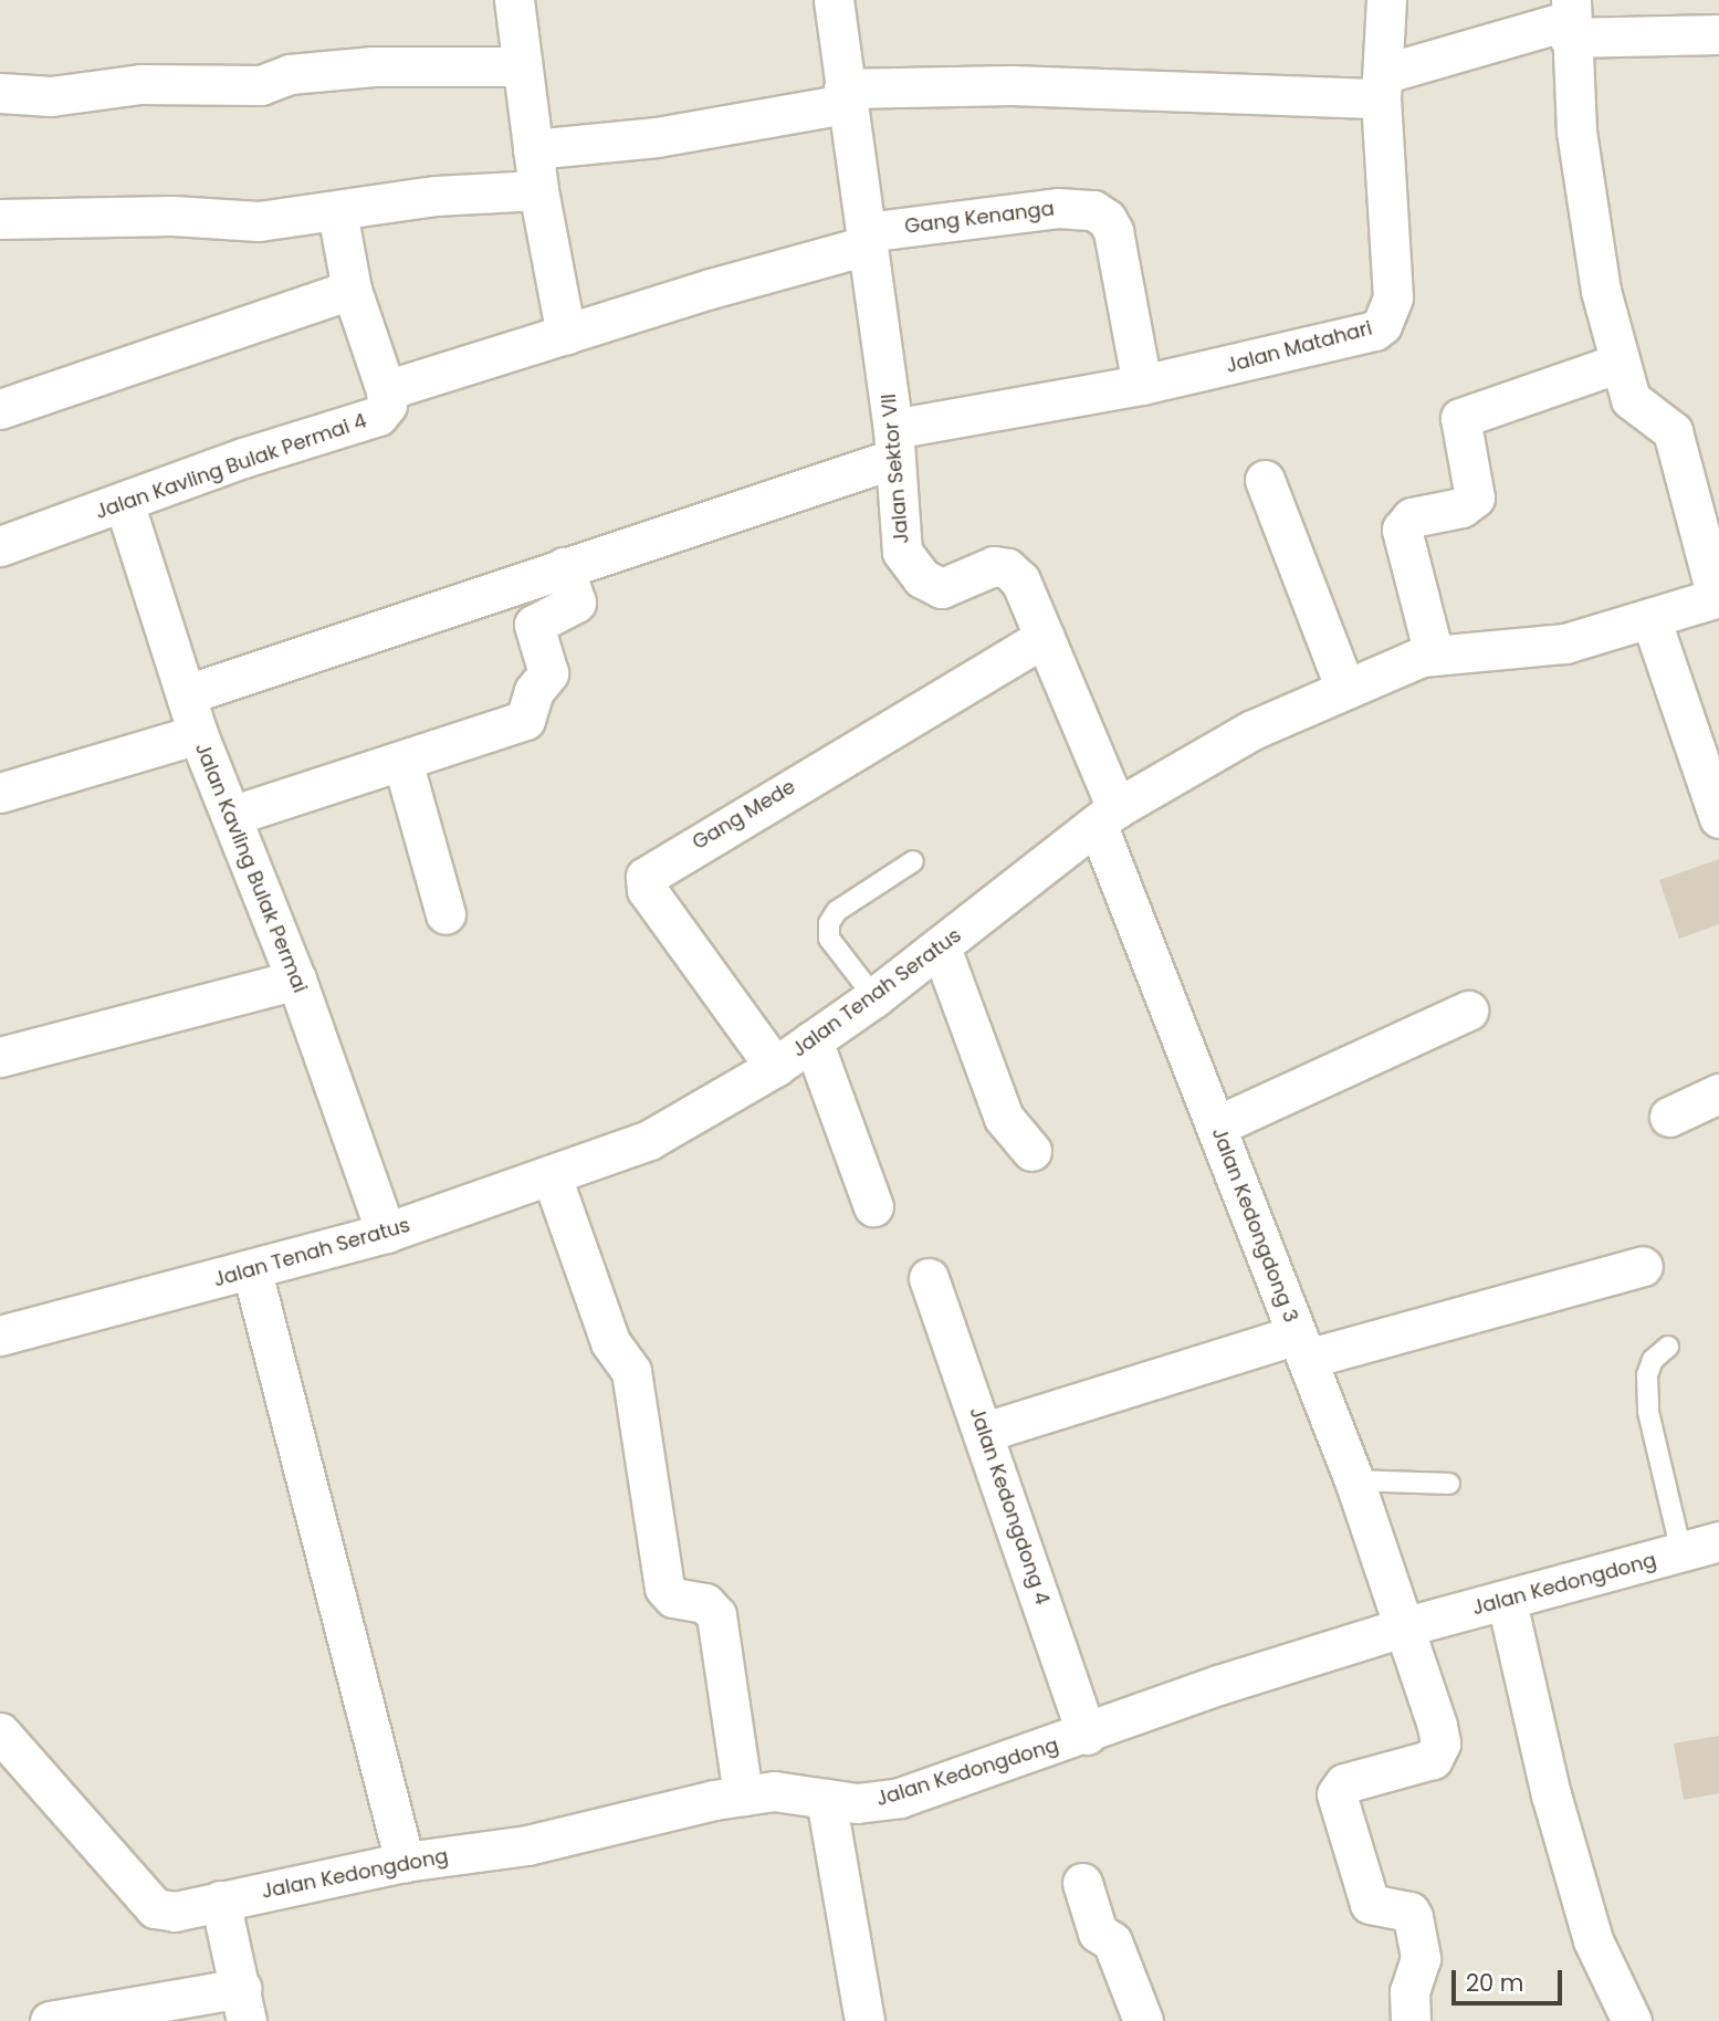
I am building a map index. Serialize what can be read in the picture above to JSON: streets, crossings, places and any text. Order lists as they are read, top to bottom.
{
  "streets": {
    "street": [
      "Gang Kenanga",
      "Jalan Matahari",
      "Jalan Kavling Bulak Permai 4",
      "Jalan Sektor VII",
      "Gang Mede",
      "Jalan Kavling Bulak Permai",
      "Jalan Tenah Seratus",
      "Jalan Kedongdong 3",
      "Jalan Kedongdong 4",
      "Jalan Kedongdong"
    ]
  },
  "crossings": [
    ["Gang Kenanga", "Jalan Matahari"],
    ["Gang Kenanga", "Jalan Kavling Bulak Permai 4"],
    ["Gang Kenanga", "Jalan Sektor VII"],
    ["Jalan Matahari", "Jalan Sektor VII"],
    ["Jalan Matahari", "Jalan Kavling Bulak Permai"],
    ["Jalan Kavling Bulak Permai 4", "Jalan Kavling Bulak Permai"],
    ["Jalan Sektor VII", "Gang Mede"],
    ["Jalan Sektor VII", "Jalan Tenah Seratus"],
    ["Jalan Sektor VII", "Jalan Kedongdong 3"],
    ["Gang Mede", "Jalan Tenah Seratus"],
    ["Jalan Kavling Bulak Permai", "Jalan Tenah Seratus"],
    ["Jalan Tenah Seratus", "Jalan Kedongdong 3"],
    ["Jalan Kedongdong 3", "Jalan Kedongdong"],
    ["Jalan Kedongdong 4", "Jalan Kedongdong"]
  ],
  "scale_bar": "20 m"
}
